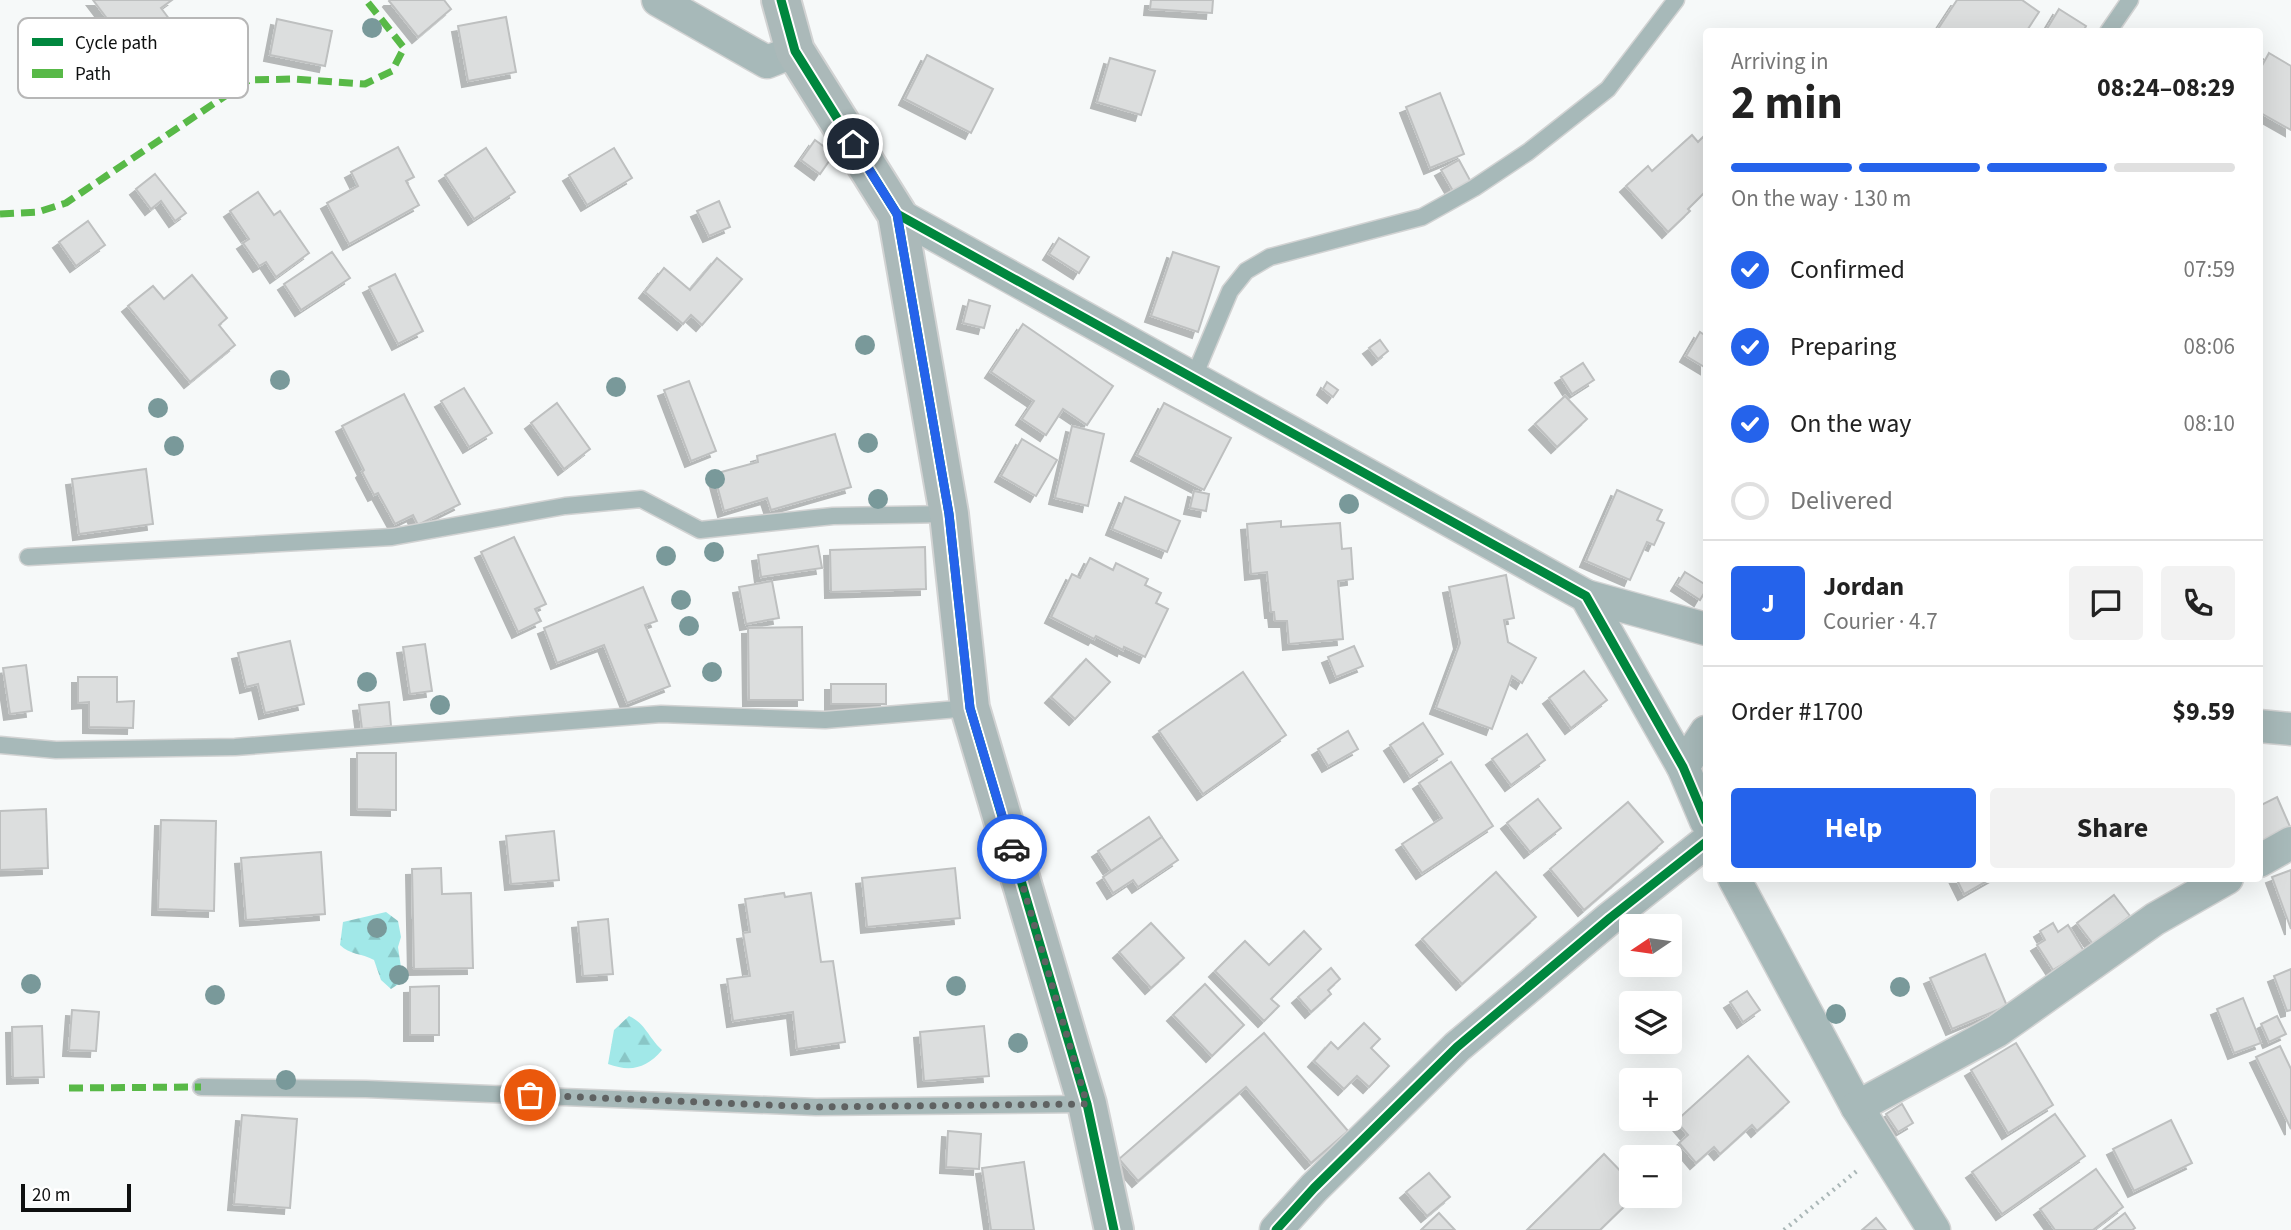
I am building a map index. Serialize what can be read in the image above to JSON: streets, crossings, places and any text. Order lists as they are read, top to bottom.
{
  "legend": ["Cycle path", "Path"],
  "scale_bar": "20 m",
  "north": "left",
  "page": {
    "heading": ["2 min", "Arriving in", "08:24–08:29"],
    "panel": [
      "Jordan",
      "Courier · 4.7",
      "Order #1700",
      "$9.59"
    ],
    "bar": "On the way · 130 m",
    "list": [
      ["Confirmed", "07:59"],
      ["Preparing", "08:06"],
      ["On the way", "08:10"],
      "Delivered"
    ],
    "round": "J",
    "buttons": ["Help", "Share"],
    "map_buttons": ["+", "−"],
    "scale": "20 m"
  }
}
